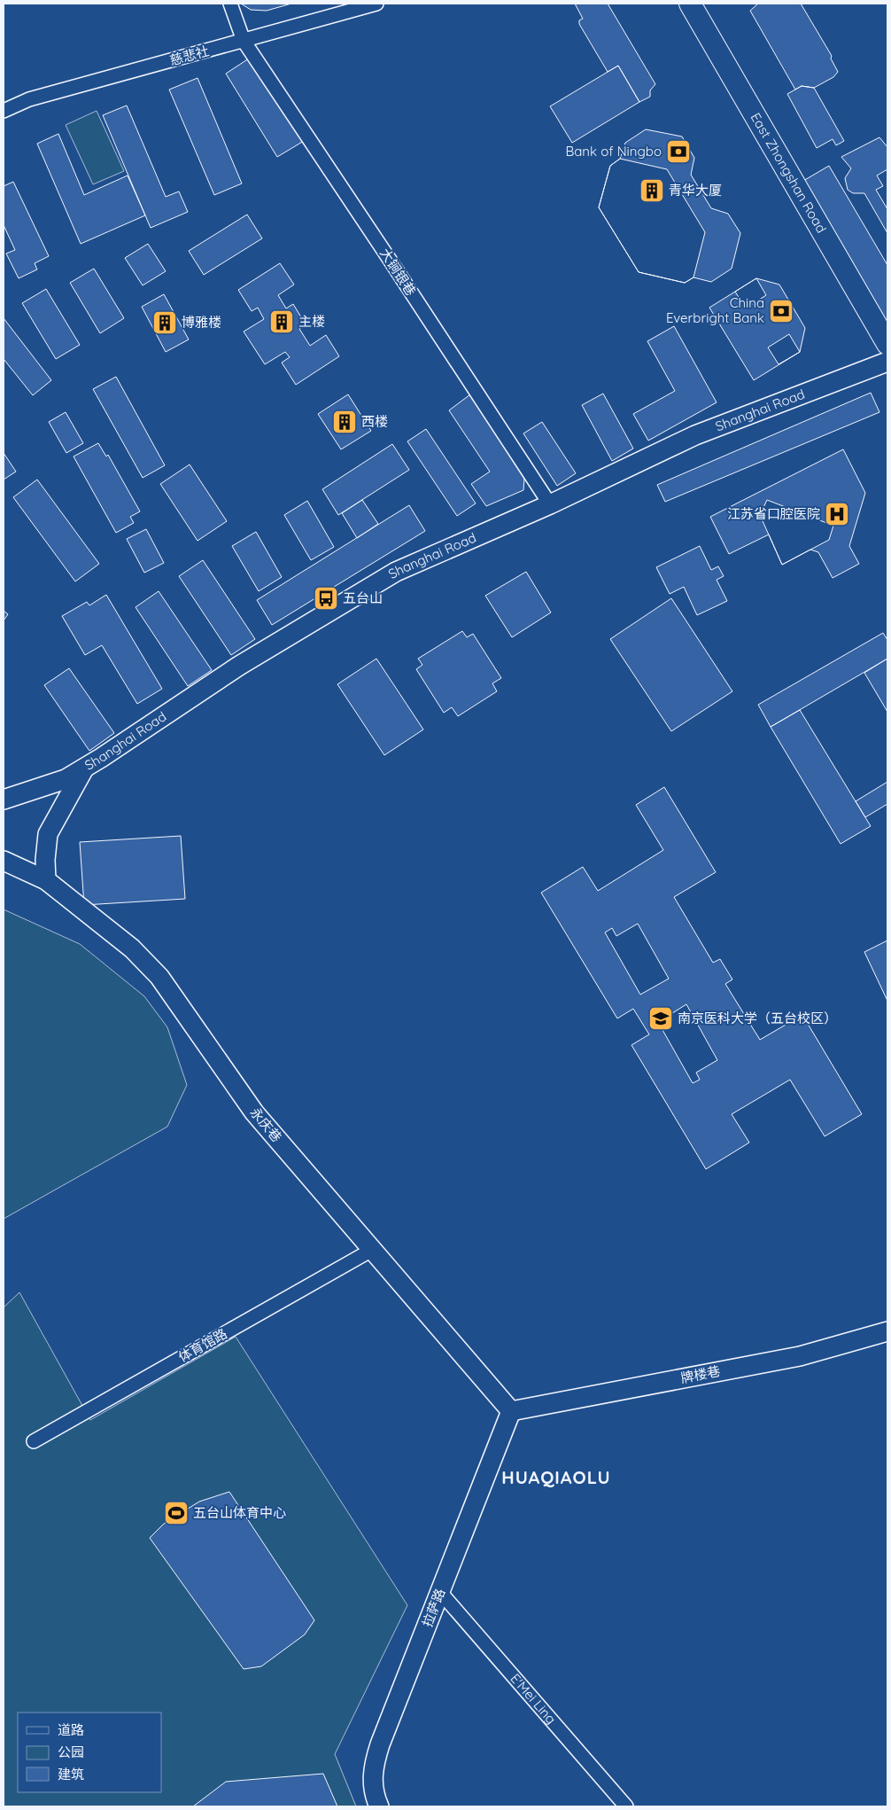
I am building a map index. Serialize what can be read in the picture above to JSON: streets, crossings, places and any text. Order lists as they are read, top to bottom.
{
  "streets": {
    "main road": ["East Zhongshan Road"],
    "street": [
      "慈悲社",
      "大锏银巷",
      "Shanghai Road",
      "永庆巷",
      "体育馆路",
      "牌楼巷",
      "拉萨路",
      "E'Mei Ling"
    ]
  },
  "crossings": [
    ["慈悲社", "大锏银巷"],
    ["大锏银巷", "Shanghai Road"],
    ["永庆巷", "体育馆路"],
    ["永庆巷", "牌楼巷"],
    ["永庆巷", "拉萨路"],
    ["牌楼巷", "拉萨路"],
    ["拉萨路", "E'Mei Ling"]
  ],
  "districts": ["HUAQIAOLU"],
  "places": {
    "bank": ["Bank of Ningbo", "China Everbright Bank"],
    "building": [
      "青华大厦",
      "主楼",
      "博雅楼",
      "西楼"
    ],
    "hospital": ["江苏省口腔医院"],
    "bus stop": ["五台山"],
    "school or university": ["南京医科大学（五台校区）"],
    "sports": ["五台山体育中心"]
  },
  "legend": ["道路", "公园", "建筑"]
}
